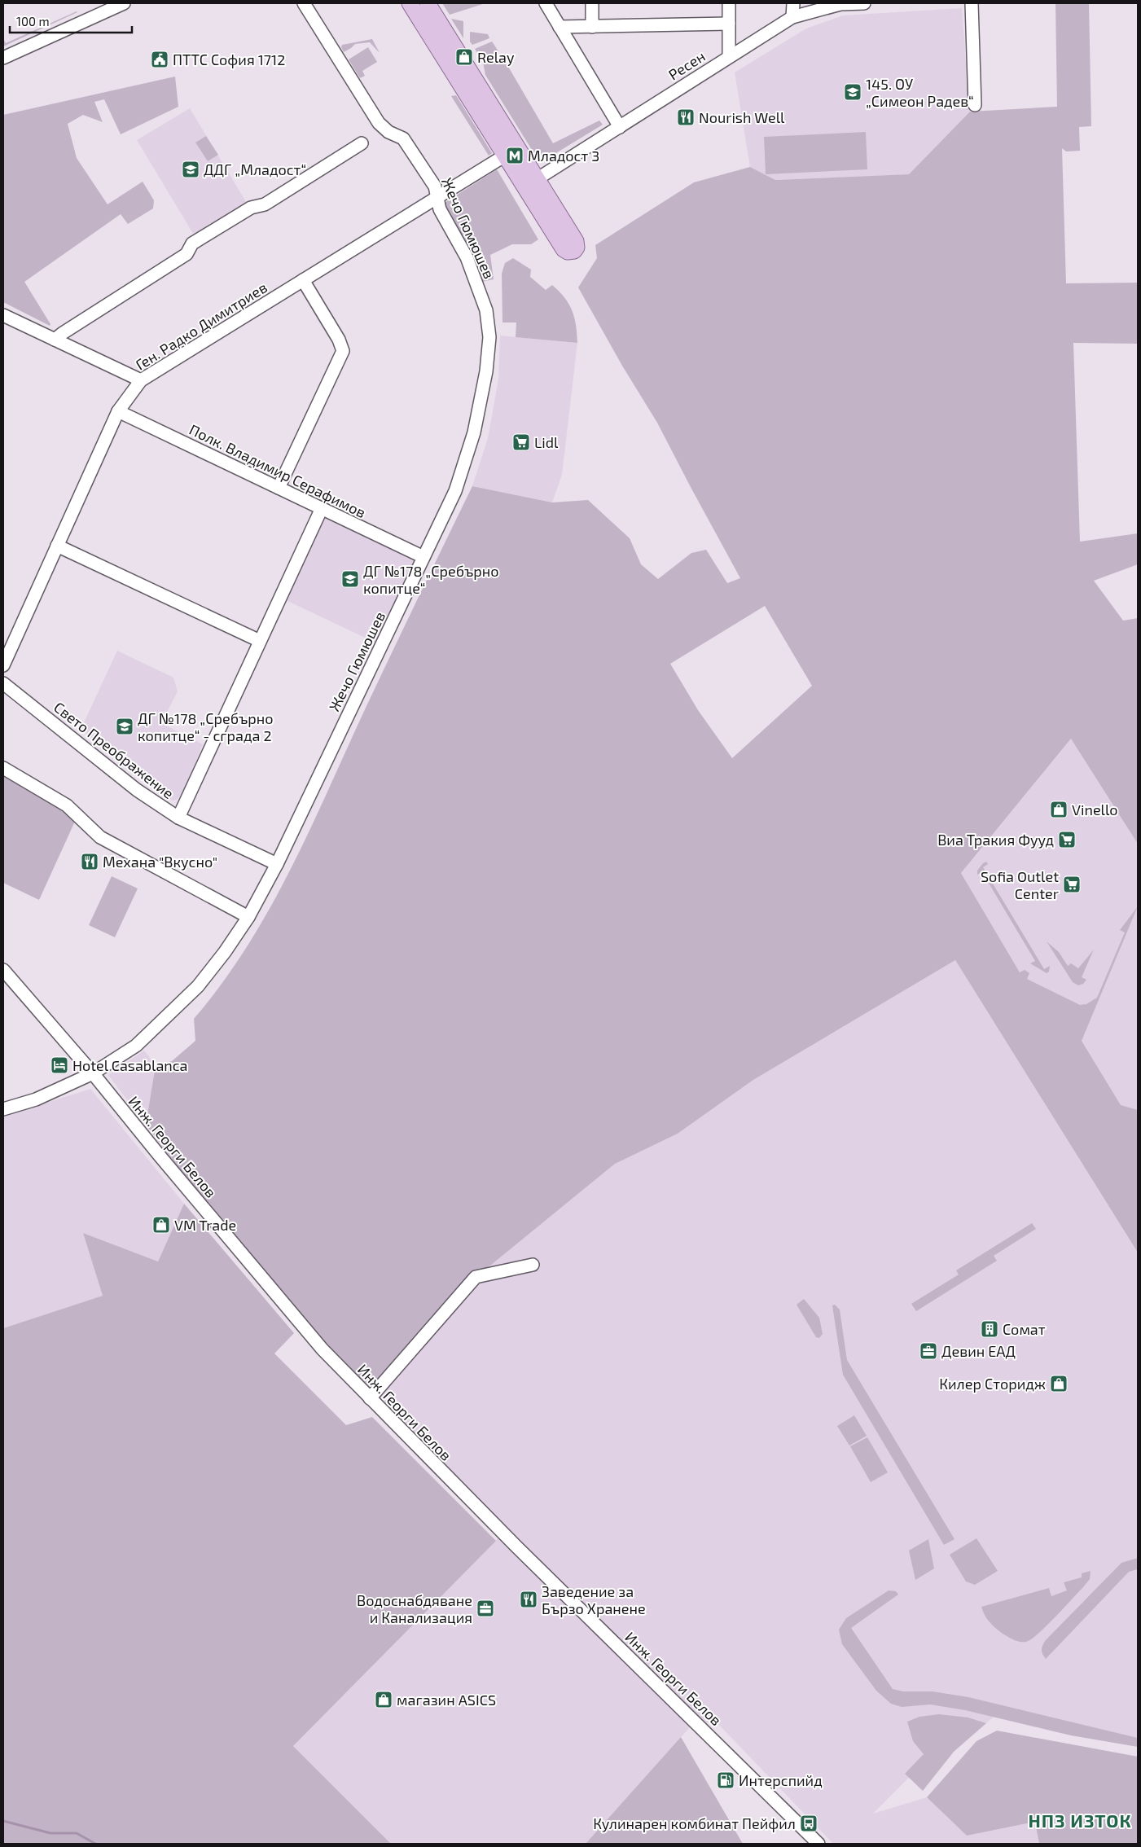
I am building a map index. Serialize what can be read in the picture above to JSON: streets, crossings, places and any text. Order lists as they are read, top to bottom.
{
  "streets": {
    "street": [
      "Ресен",
      "Жечо Гюмюшев",
      "Ген. Радко Димитриев",
      "Полк. Владимир Серафимов",
      "Свето Преображение",
      "Инж. Георги Белов"
    ]
  },
  "crossings": [
    ["Жечо Гюмюшев", "Ген. Радко Димитриев"],
    ["Жечо Гюмюшев", "Полк. Владимир Серафимов"],
    ["Жечо Гюмюшев", "Свето Преображение"],
    ["Жечо Гюмюшев", "Инж. Георги Белов"],
    ["Ген. Радко Димитриев", "Полк. Владимир Серафимов"]
  ],
  "districts": ["НПЗ ИЗТОК"],
  "places": {
    "shop": [
      "Relay",
      "Vinello",
      "VM Trade",
      "Килер Сторидж",
      "магазин ASICS"
    ],
    "public building": ["ПТТС София 1712"],
    "school or university": [
      "145. ОУ „Симеон Радев“",
      "ДДГ „Младост“",
      "ДГ №178 „Сребърно копитце“",
      "ДГ №178 „Сребърно копитце“ - сграда 2"
    ],
    "restaurant": ["Nourish Well", "Механа \"Вкусно\"", "Заведение за Бързо Хранене"],
    "metro station": ["Младост 3"],
    "supermarket": ["Lidl", "Виа Тракия Фууд", "Sofia Outlet Center"],
    "hotel": ["Hotel Casablanca"],
    "building": ["Сомат"],
    "office": ["Девин ЕАД", "Водоснабдяване и Канализация"],
    "fuel station": ["Интерспийд"],
    "bus stop": ["Кулинарен комбинат Пейфил"]
  },
  "scale_bar": "100 m"
}
